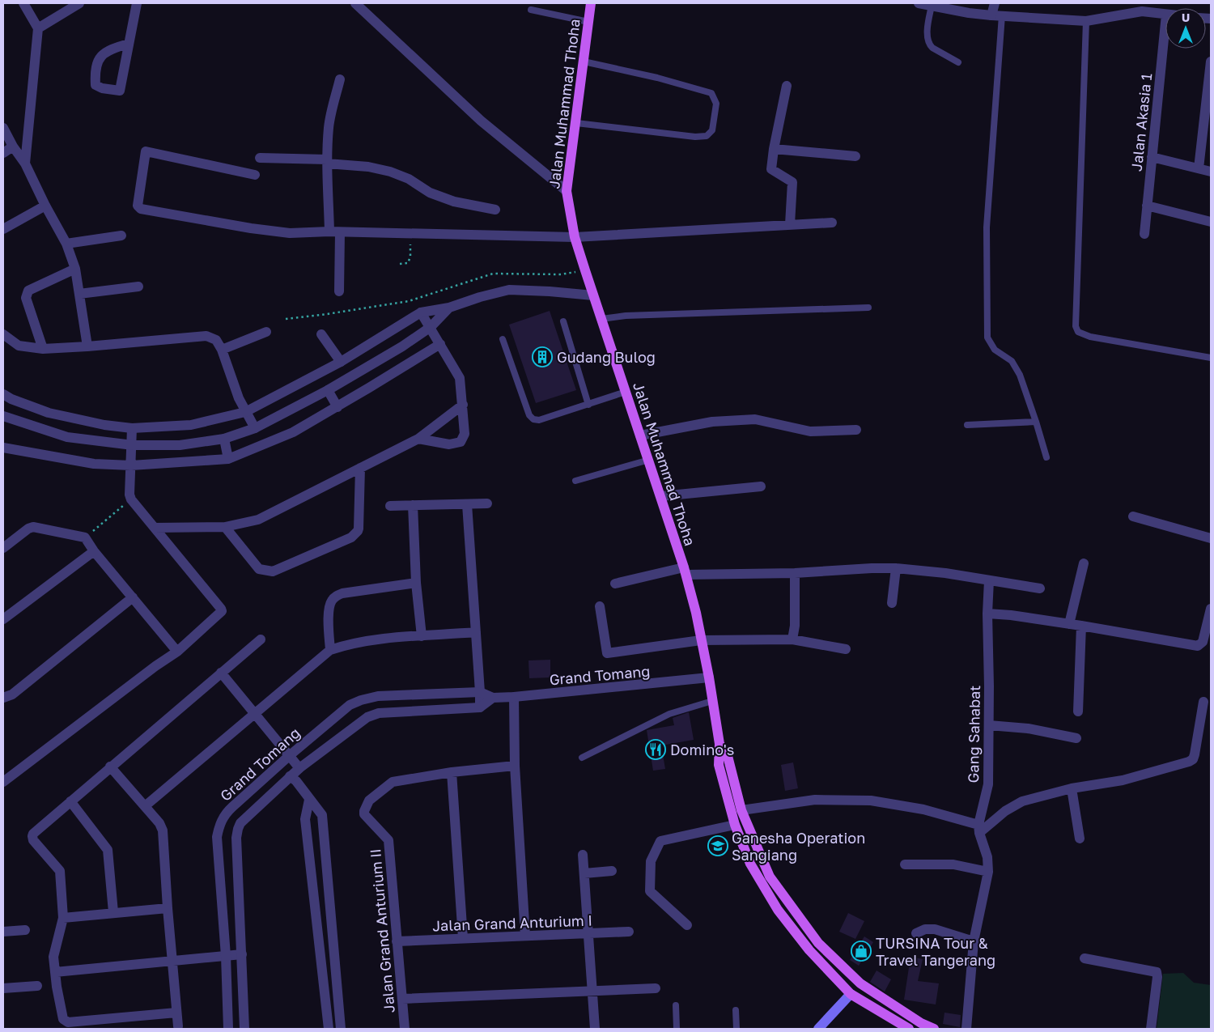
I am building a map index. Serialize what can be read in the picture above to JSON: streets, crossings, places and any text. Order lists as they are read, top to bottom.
{
  "streets": {
    "main road": ["Jalan Muhammad Thoha"],
    "street": [
      "Jalan Akasia 1",
      "Grand Tomang",
      "Gang Sahabat",
      "Jalan Grand Anturium I",
      "Jalan Grand Anturium II"
    ]
  },
  "crossings": [
    ["Jalan Muhammad Thoha", "Grand Tomang"],
    ["Jalan Grand Anturium I", "Jalan Grand Anturium II"]
  ],
  "places": {
    "building": ["Gudang Bulog"],
    "restaurant": ["Domino's"],
    "school or university": ["Ganesha Operation Sangiang"],
    "shop": ["TURSINA Tour & Travel Tangerang"]
  },
  "north": "top"
}
